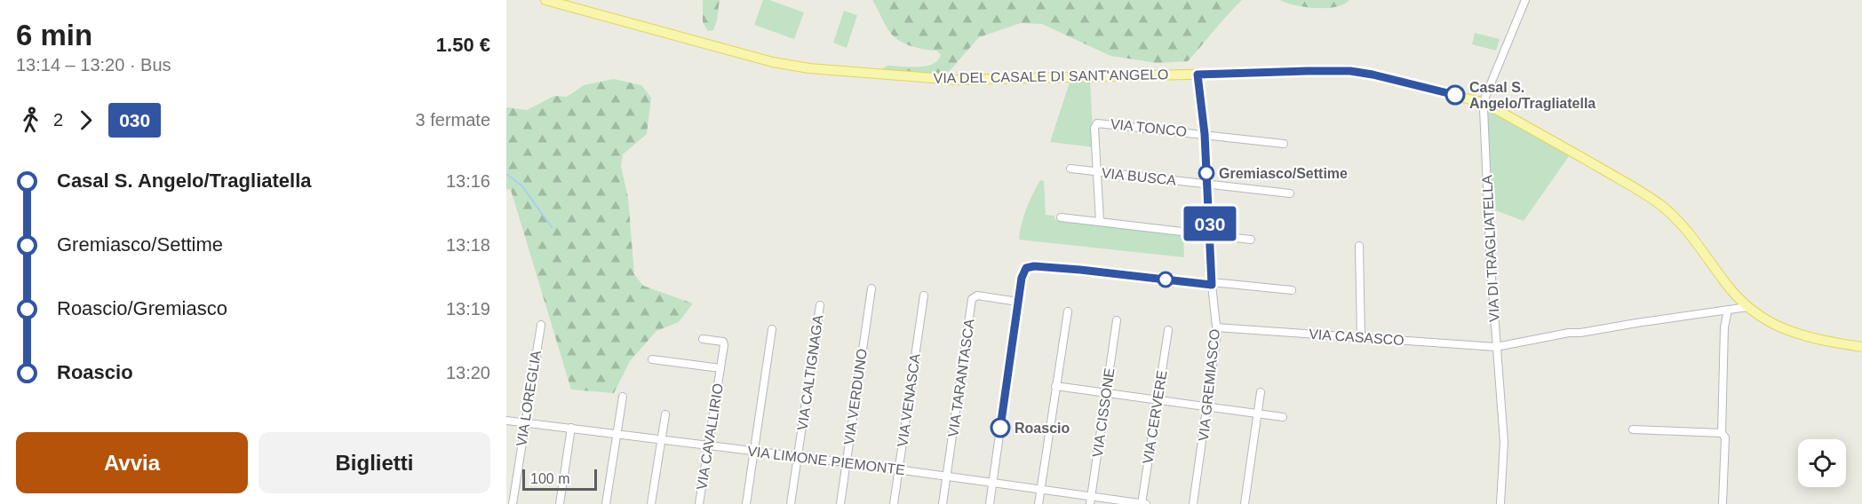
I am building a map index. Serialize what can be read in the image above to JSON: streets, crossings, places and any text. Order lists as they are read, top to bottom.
{
  "streets": {
    "main road": ["VIA DEL CASALE DI SANT'ANGELO"],
    "street": [
      "VIA TONCO",
      "VIA BUSCA",
      "VIA DI TRAGLIATELLA",
      "VIA CASASCO",
      "VIA CALTIGNAGA",
      "VIA TARANTASCA",
      "VIA GREMIASCO",
      "VIA VERDUNO",
      "VIA LOREGLIA",
      "VIA VENASCA",
      "VIA CISSONE",
      "VIA CERVERE",
      "VIA CAVALLIRIO",
      "VIA LIMONE PIEMONTE"
    ]
  },
  "crossings": [
    ["VIA DEL CASALE DI SANT'ANGELO", "VIA DI TRAGLIATELLA"],
    ["VIA DEL CASALE DI SANT'ANGELO", "VIA CASASCO"],
    ["VIA DEL CASALE DI SANT'ANGELO", "VIA GREMIASCO"],
    ["VIA TONCO", "VIA BUSCA"],
    ["VIA TONCO", "VIA GREMIASCO"],
    ["VIA BUSCA", "VIA GREMIASCO"],
    ["VIA DI TRAGLIATELLA", "VIA CASASCO"],
    ["VIA CASASCO", "VIA GREMIASCO"],
    ["VIA CALTIGNAGA", "VIA LIMONE PIEMONTE"],
    ["VIA TARANTASCA", "VIA LIMONE PIEMONTE"],
    ["VIA VERDUNO", "VIA LIMONE PIEMONTE"],
    ["VIA LOREGLIA", "VIA LIMONE PIEMONTE"],
    ["VIA VENASCA", "VIA LIMONE PIEMONTE"],
    ["VIA CISSONE", "VIA LIMONE PIEMONTE"],
    ["VIA CERVERE", "VIA LIMONE PIEMONTE"],
    ["VIA CAVALLIRIO", "VIA LIMONE PIEMONTE"]
  ],
  "places": ["Casal S. Angelo/Tragliatella", "Gremiasco/Settime", "Roascio"],
  "lines": ["bus line 030"],
  "scale_bar": "100 m",
  "page": {
    "heading": ["6 min", "13:14 – 13:20 · Bus", "1.50 €"],
    "on_map": "030",
    "legs": ["2", "030", "3 fermate"],
    "list": [
      {
        "name": "Casal S. Angelo/Tragliatella",
        "value": "13:16"
      },
      {
        "name": "Gremiasco/Settime",
        "value": "13:18"
      },
      {
        "name": "Roascio/Gremiasco",
        "value": "13:19"
      },
      {
        "name": "Roascio",
        "value": "13:20"
      }
    ],
    "buttons": ["Avvia", "Biglietti"],
    "scale": "100 m"
  }
}
